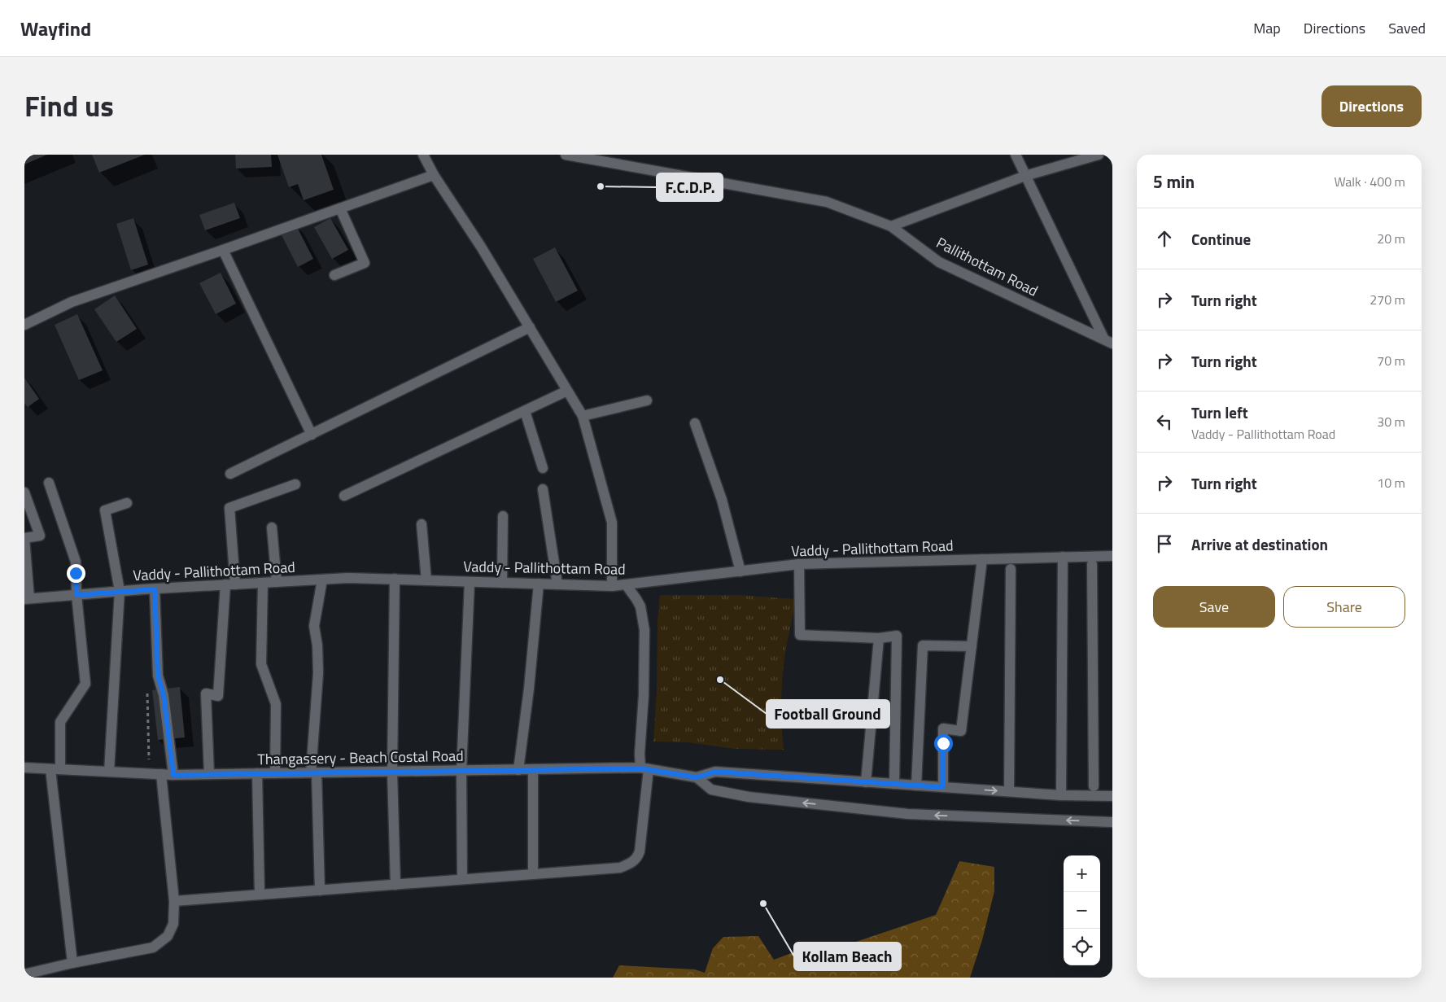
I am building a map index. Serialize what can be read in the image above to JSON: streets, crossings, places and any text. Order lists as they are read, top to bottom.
{
  "streets": {
    "street": ["Pallithottam Road", "Vaddy - Pallithottam Road", "Thangassery - Beach Costal Road"]
  },
  "places": ["F.C.D.P.", "Football Ground", "Kollam Beach"],
  "page": {
    "header": "Wayfind",
    "nav": ["Map", "Directions", "Saved"],
    "title": "Find us",
    "buttons": [
      "Directions",
      ["Save", "Share"]
    ],
    "heading": ["5 min", "Walk · 400 m"],
    "list": [
      ["Continue", "20 m"],
      ["Turn right", "270 m"],
      ["Turn right", "70 m"],
      ["Turn left", "Vaddy - Pallithottam Road", "30 m"],
      ["Turn right", "10 m"],
      "Arrive at destination"
    ],
    "map_buttons": ["+", "−"]
  }
}
